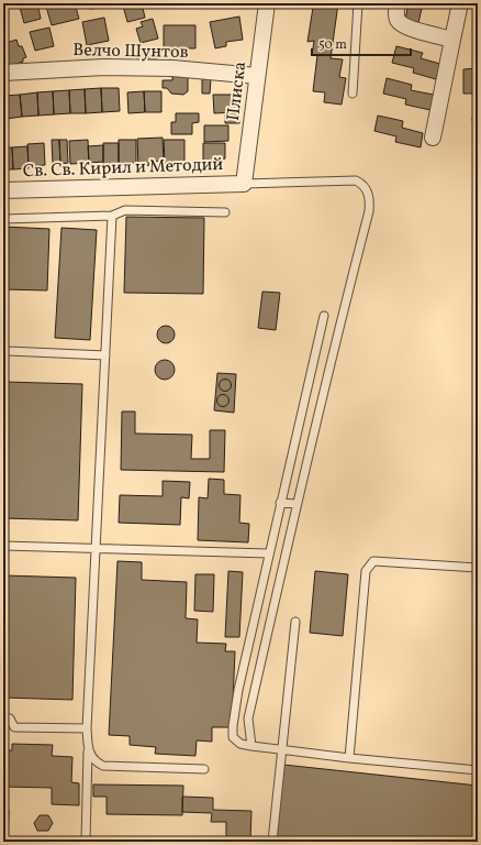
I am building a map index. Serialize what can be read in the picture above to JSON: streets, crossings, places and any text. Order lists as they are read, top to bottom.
{
  "streets": {
    "street": ["Велчо Шунтов", "Плиска", "Св. Св. Кирил и Методий"]
  },
  "crossings": [
    ["Велчо Шунтов", "Плиска"],
    ["Плиска", "Св. Св. Кирил и Методий"]
  ],
  "scale_bar": "50 m"
}
